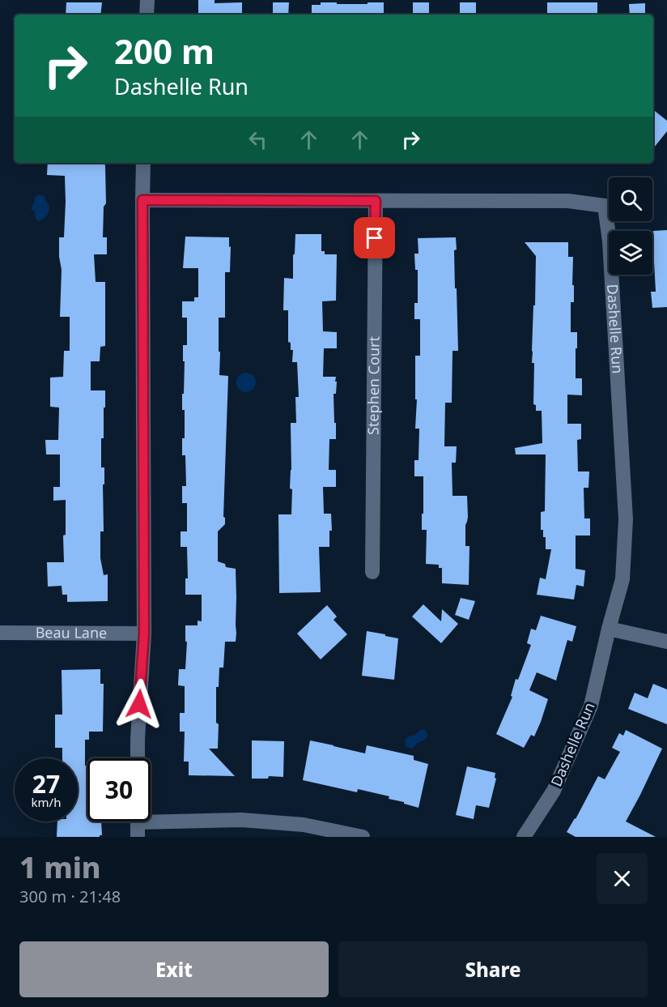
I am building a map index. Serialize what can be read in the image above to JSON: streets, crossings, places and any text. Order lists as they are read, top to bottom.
{
  "streets": {
    "street": ["Dashelle Run", "Stephen Court", "Beau Lane"]
  },
  "crossings": [
    ["Dashelle Run", "Stephen Court"]
  ],
  "page": {
    "turn": ["200 m", "Dashelle Run"],
    "speed": "27 km/h",
    "limit": "30",
    "heading": ["1 min", "300 m · 21:48"],
    "buttons": ["Exit", "Share"]
  }
}
